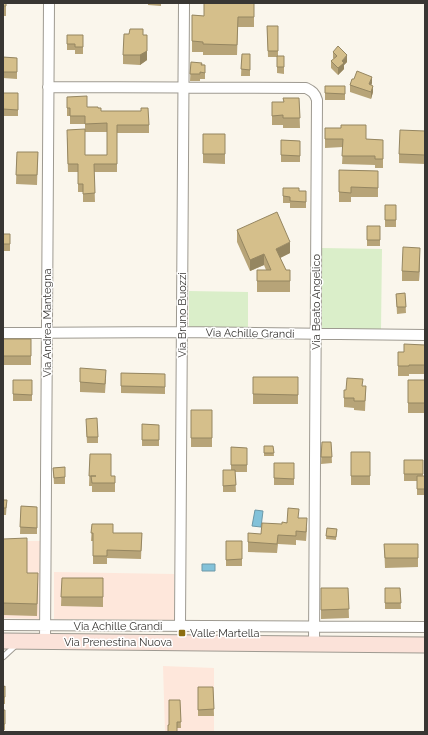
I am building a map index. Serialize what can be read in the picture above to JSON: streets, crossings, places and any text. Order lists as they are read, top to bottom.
{
  "streets": {
    "main road": ["Via Prenestina Nuova"],
    "street": [
      "Via Beato Angelico",
      "Via Bruno Buozzi",
      "Via Andrea Mantegna",
      "Via Achille Grandi"
    ]
  },
  "crossings": [
    ["Via Beato Angelico", "Via Bruno Buozzi"],
    ["Via Beato Angelico", "Via Achille Grandi"],
    ["Via Beato Angelico", "Via Prenestina Nuova"],
    ["Via Bruno Buozzi", "Via Achille Grandi"],
    ["Via Andrea Mantegna", "Via Achille Grandi"],
    ["Via Andrea Mantegna", "Via Prenestina Nuova"]
  ],
  "places": {
    "transit": ["Valle Martella"]
  }
}
